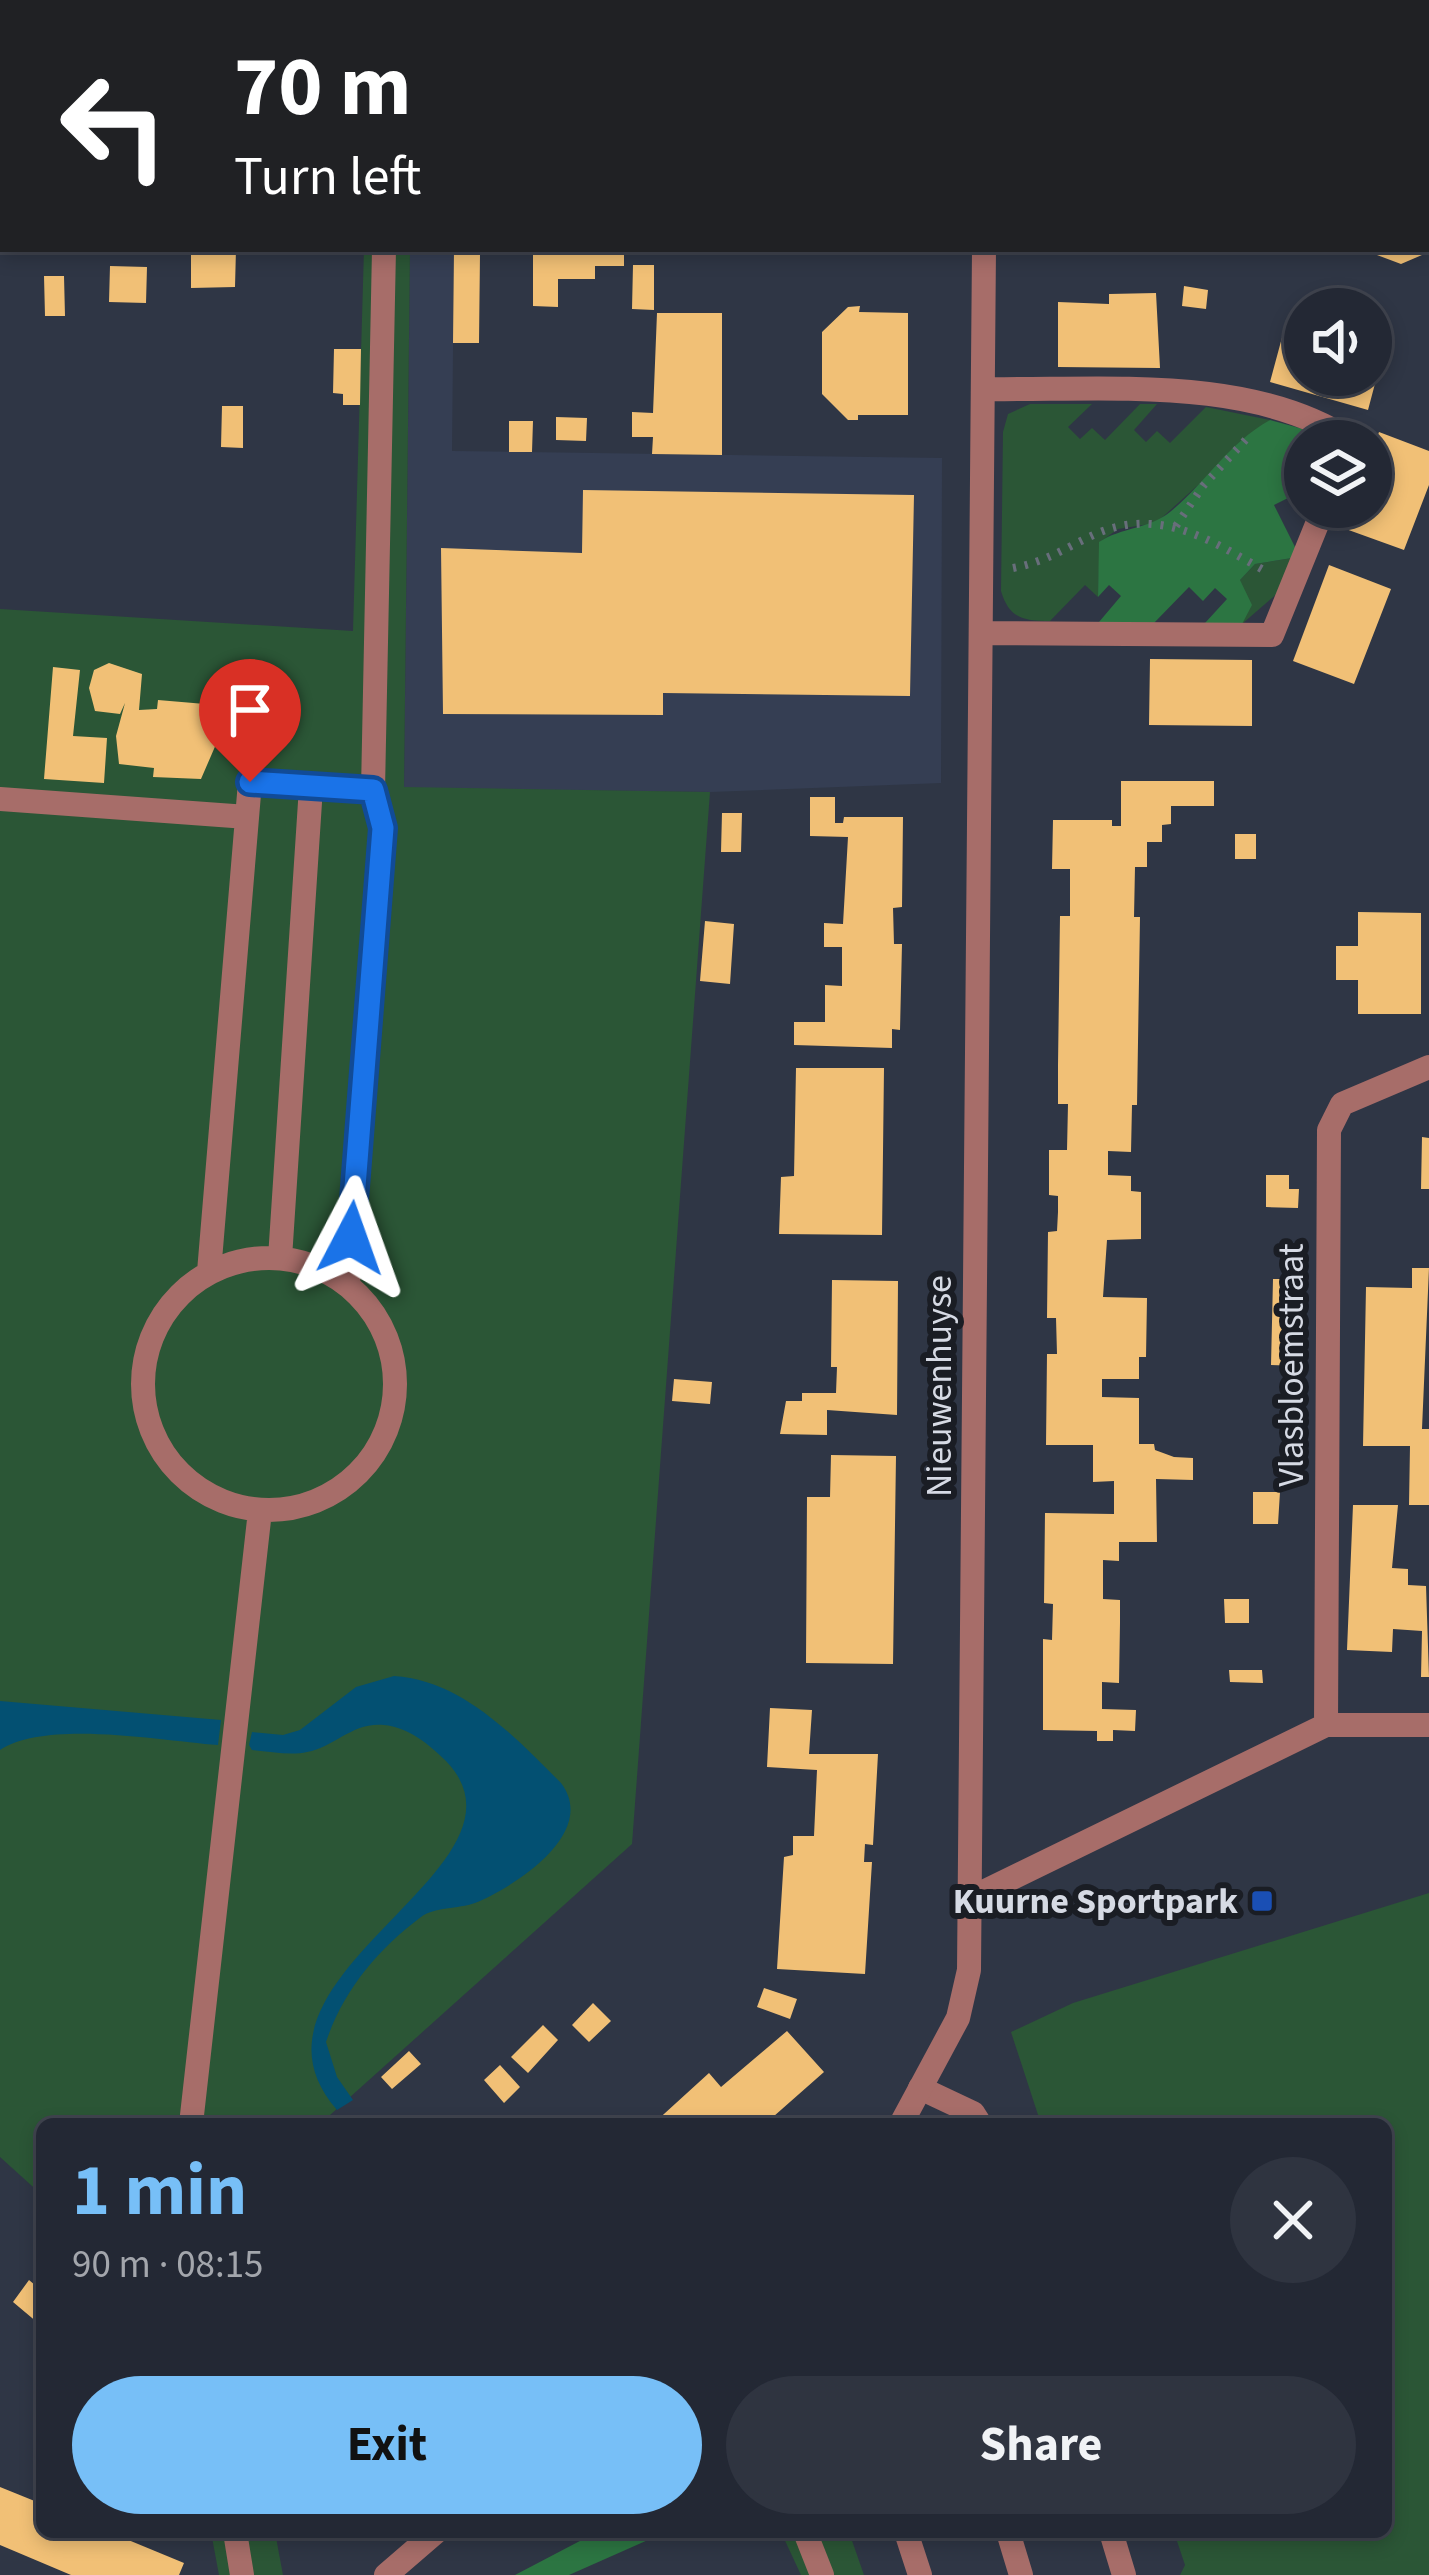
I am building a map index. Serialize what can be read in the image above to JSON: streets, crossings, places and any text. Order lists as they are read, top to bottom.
{
  "streets": {
    "street": ["Vlasbloemstraat", "Nieuwenhuyse"]
  },
  "places": {
    "transit": ["Kuurne Sportpark"]
  },
  "page": {
    "turn": ["70 m", "Turn left"],
    "heading": ["1 min", "90 m · 08:15"],
    "buttons": ["Exit", "Share"]
  }
}
